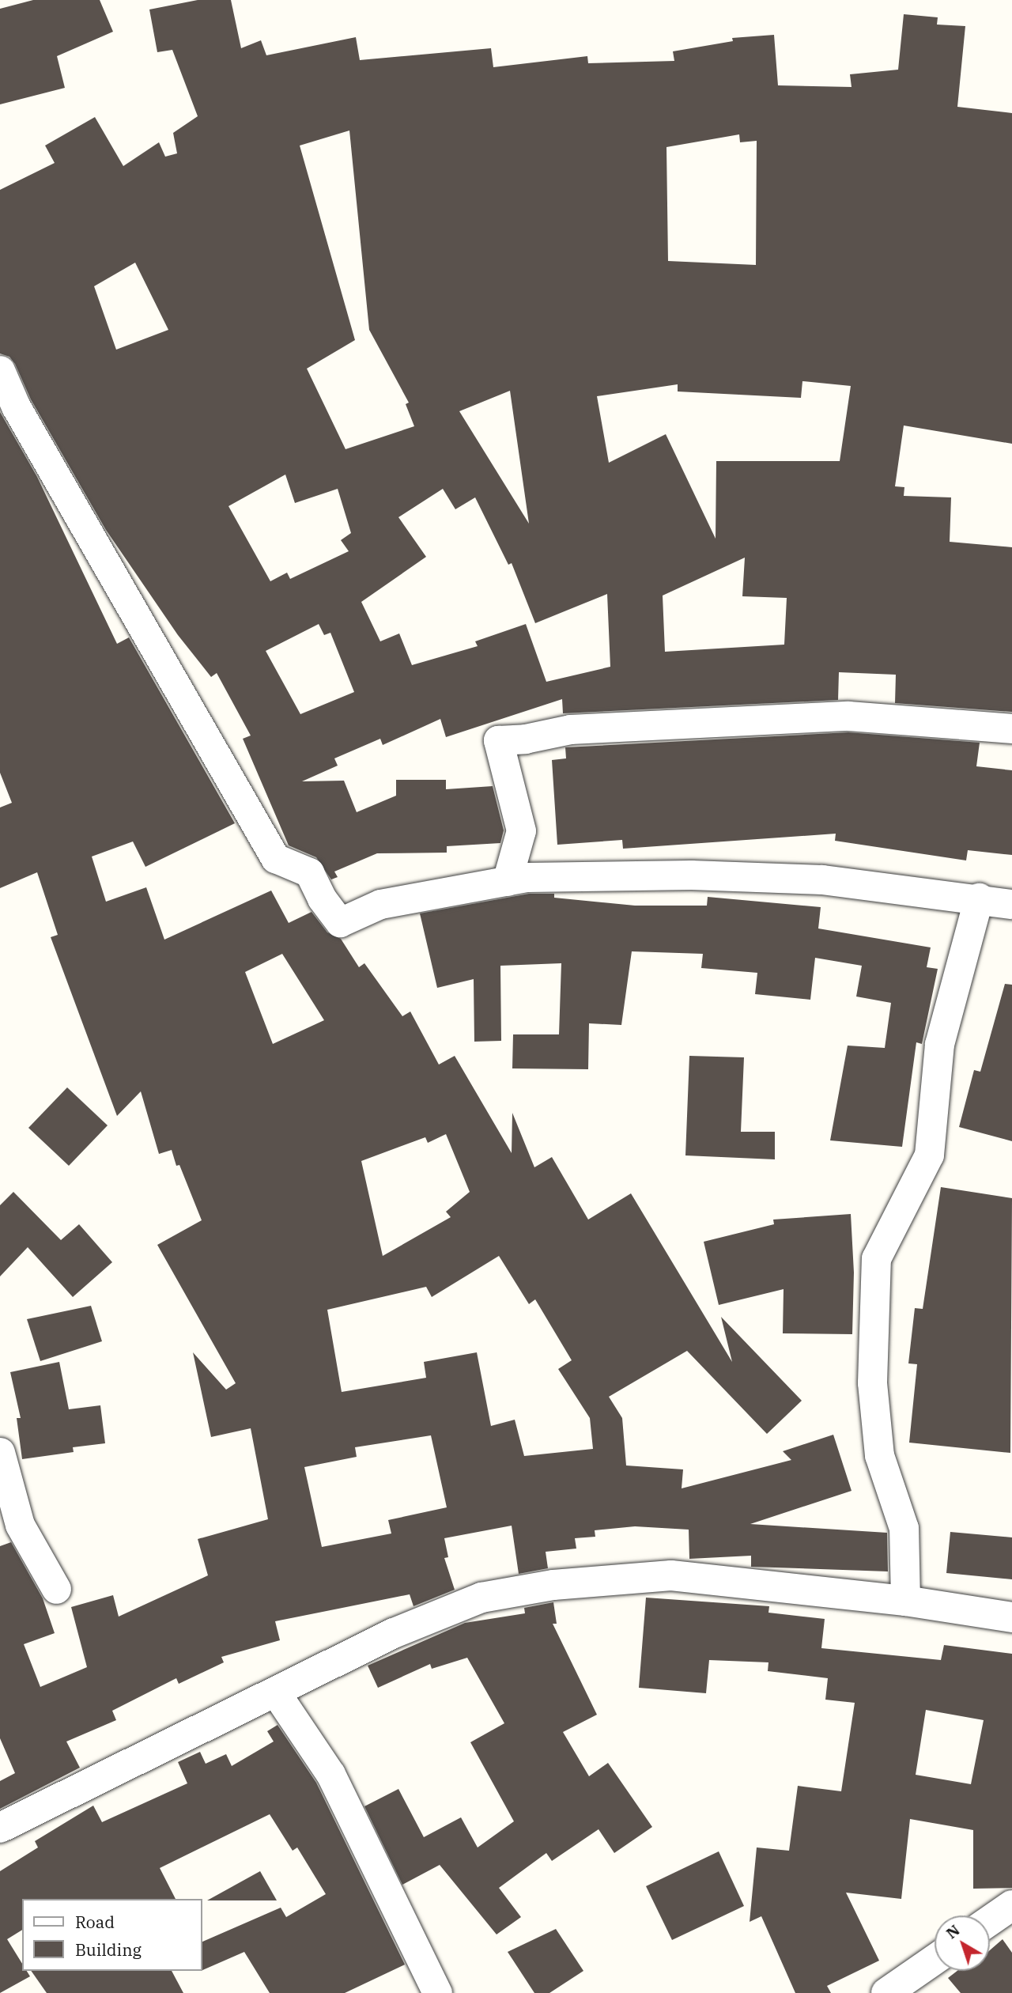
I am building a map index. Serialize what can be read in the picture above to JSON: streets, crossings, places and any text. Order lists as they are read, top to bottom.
{
  "legend": ["Road", "Building"],
  "north": "top left"
}
